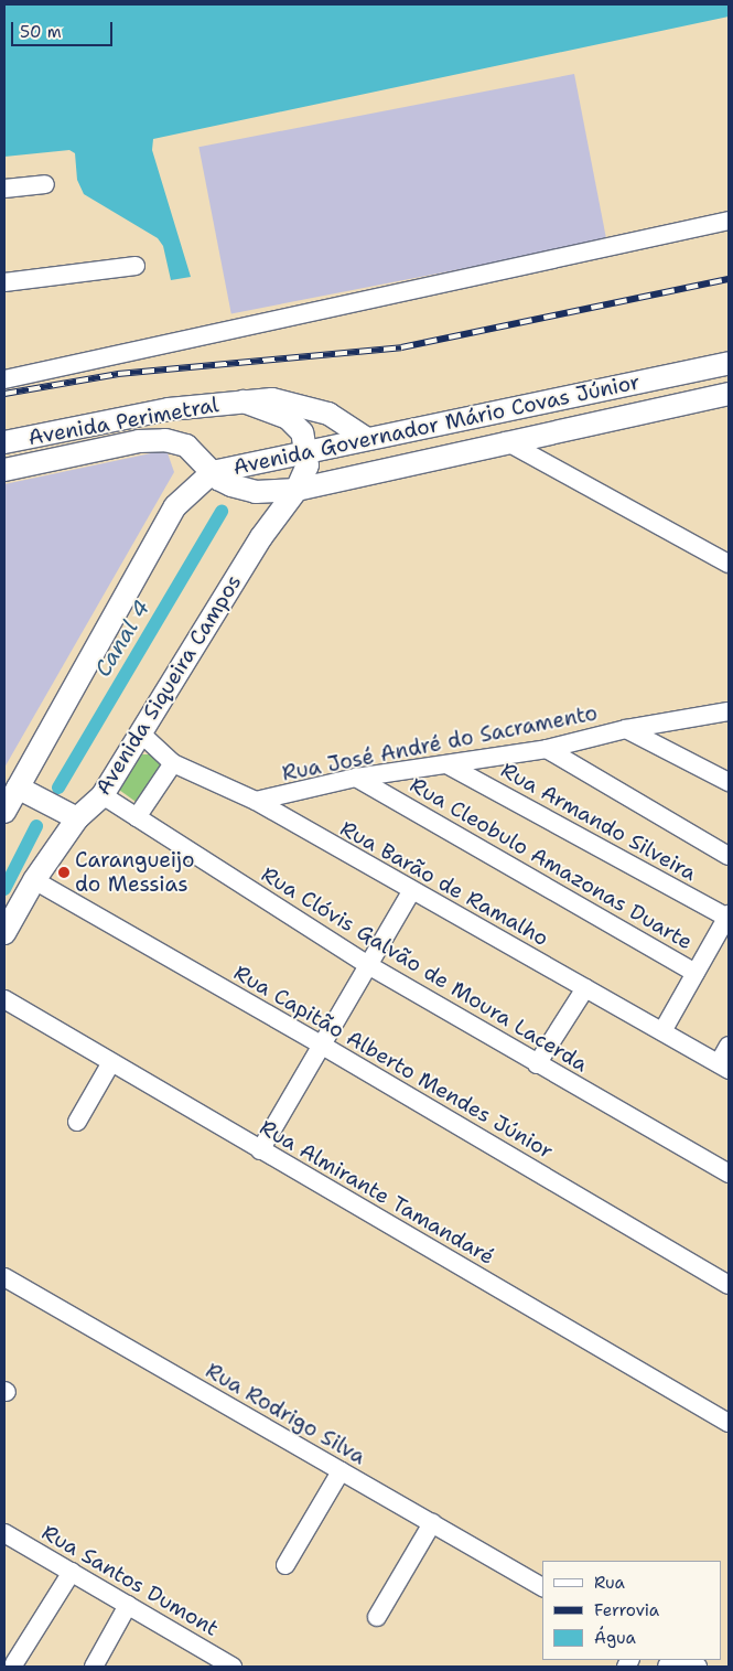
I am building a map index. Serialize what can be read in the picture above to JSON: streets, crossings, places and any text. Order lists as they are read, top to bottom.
{
  "streets": {
    "main road": ["Avenida Perimetral", "Avenida Governador Mário Covas Júnior", "Avenida Siqueira Campos"],
    "street": [
      "Rua José André do Sacramento",
      "Rua Armando Silveira",
      "Rua Cleobulo Amazonas Duarte",
      "Rua Barão de Ramalho",
      "Rua Clóvis Galvão de Moura Lacerda",
      "Rua Capitão Alberto Mendes Júnior",
      "Rua Almirante Tamandaré",
      "Rua Rodrigo Silva",
      "Rua Santos Dumont"
    ]
  },
  "crossings": [
    ["Avenida Perimetral", "Avenida Governador Mário Covas Júnior"],
    ["Avenida Governador Mário Covas Júnior", "Avenida Siqueira Campos"],
    ["Avenida Siqueira Campos", "Rua Barão de Ramalho"],
    ["Avenida Siqueira Campos", "Rua Clóvis Galvão de Moura Lacerda"],
    ["Avenida Siqueira Campos", "Rua Capitão Alberto Mendes Júnior"],
    ["Rua José André do Sacramento", "Rua Armando Silveira"],
    ["Rua José André do Sacramento", "Rua Cleobulo Amazonas Duarte"],
    ["Rua José André do Sacramento", "Rua Barão de Ramalho"]
  ],
  "water": ["Canal 4"],
  "places": ["Carangueijo do Messias"],
  "legend": ["Rua", "Ferrovia", "Água"],
  "scale_bar": "50 m"
}
